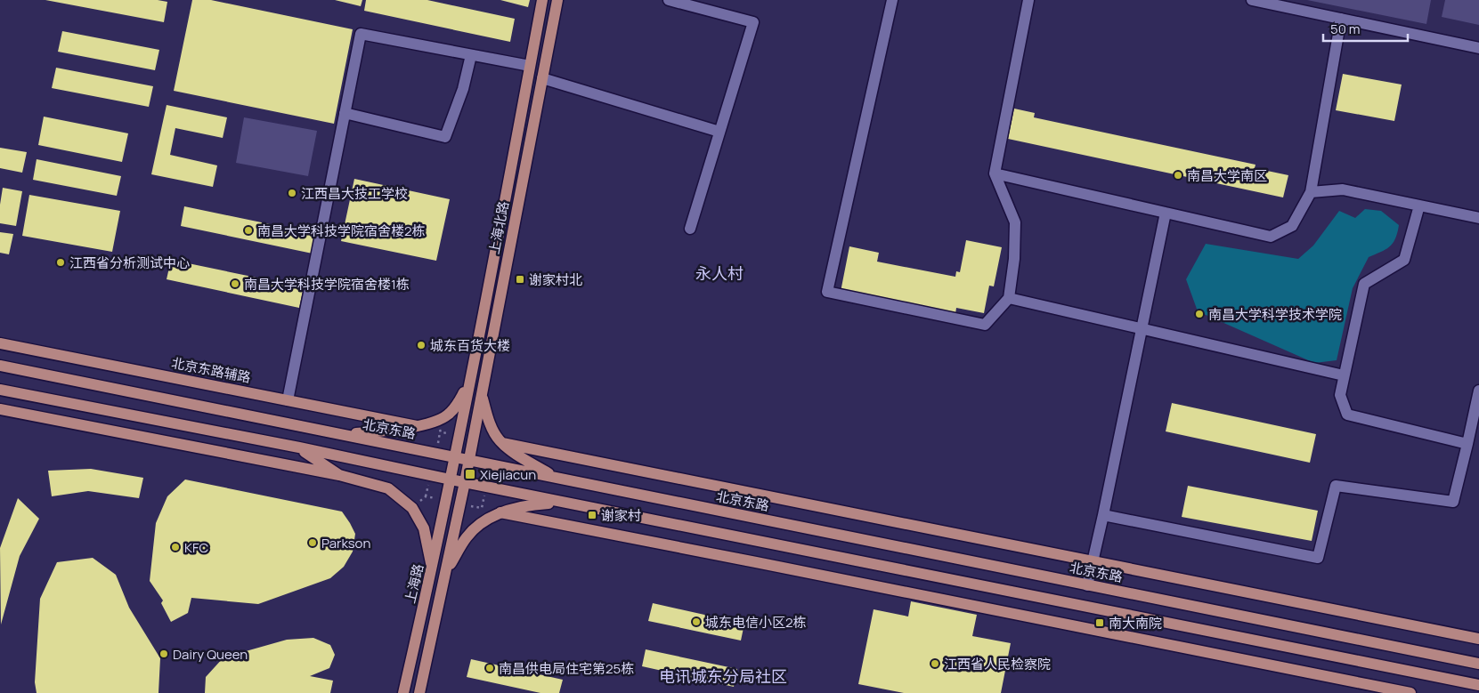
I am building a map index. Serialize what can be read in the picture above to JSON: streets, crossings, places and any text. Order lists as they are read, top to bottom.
{
  "streets": {
    "main road": [
      "上海北路",
      "北京东路辅路",
      "北京东路",
      "上海路"
    ]
  },
  "crossings": [
    ["上海北路", "北京东路"],
    ["上海北路", "上海路"],
    ["北京东路", "上海路"]
  ],
  "districts": ["永人村", "电讯城东分局社区"],
  "places": {
    "other": [
      "南昌大学南区",
      "江西昌大技工学校",
      "南昌大学科技学院宿舍楼2栋",
      "江西省分析测试中心",
      "南昌大学科技学院宿舍楼1栋",
      "南昌大学科学技术学院",
      "城东百货大楼",
      "Parkson",
      "KFC",
      "城东电信小区2栋",
      "Dairy Queen",
      "江西省人民检察院",
      "南昌供电局住宅第25栋"
    ],
    "transit": [
      "谢家村北",
      "Xiejiacun",
      "谢家村",
      "南大南院"
    ]
  },
  "scale_bar": "50 m"
}
